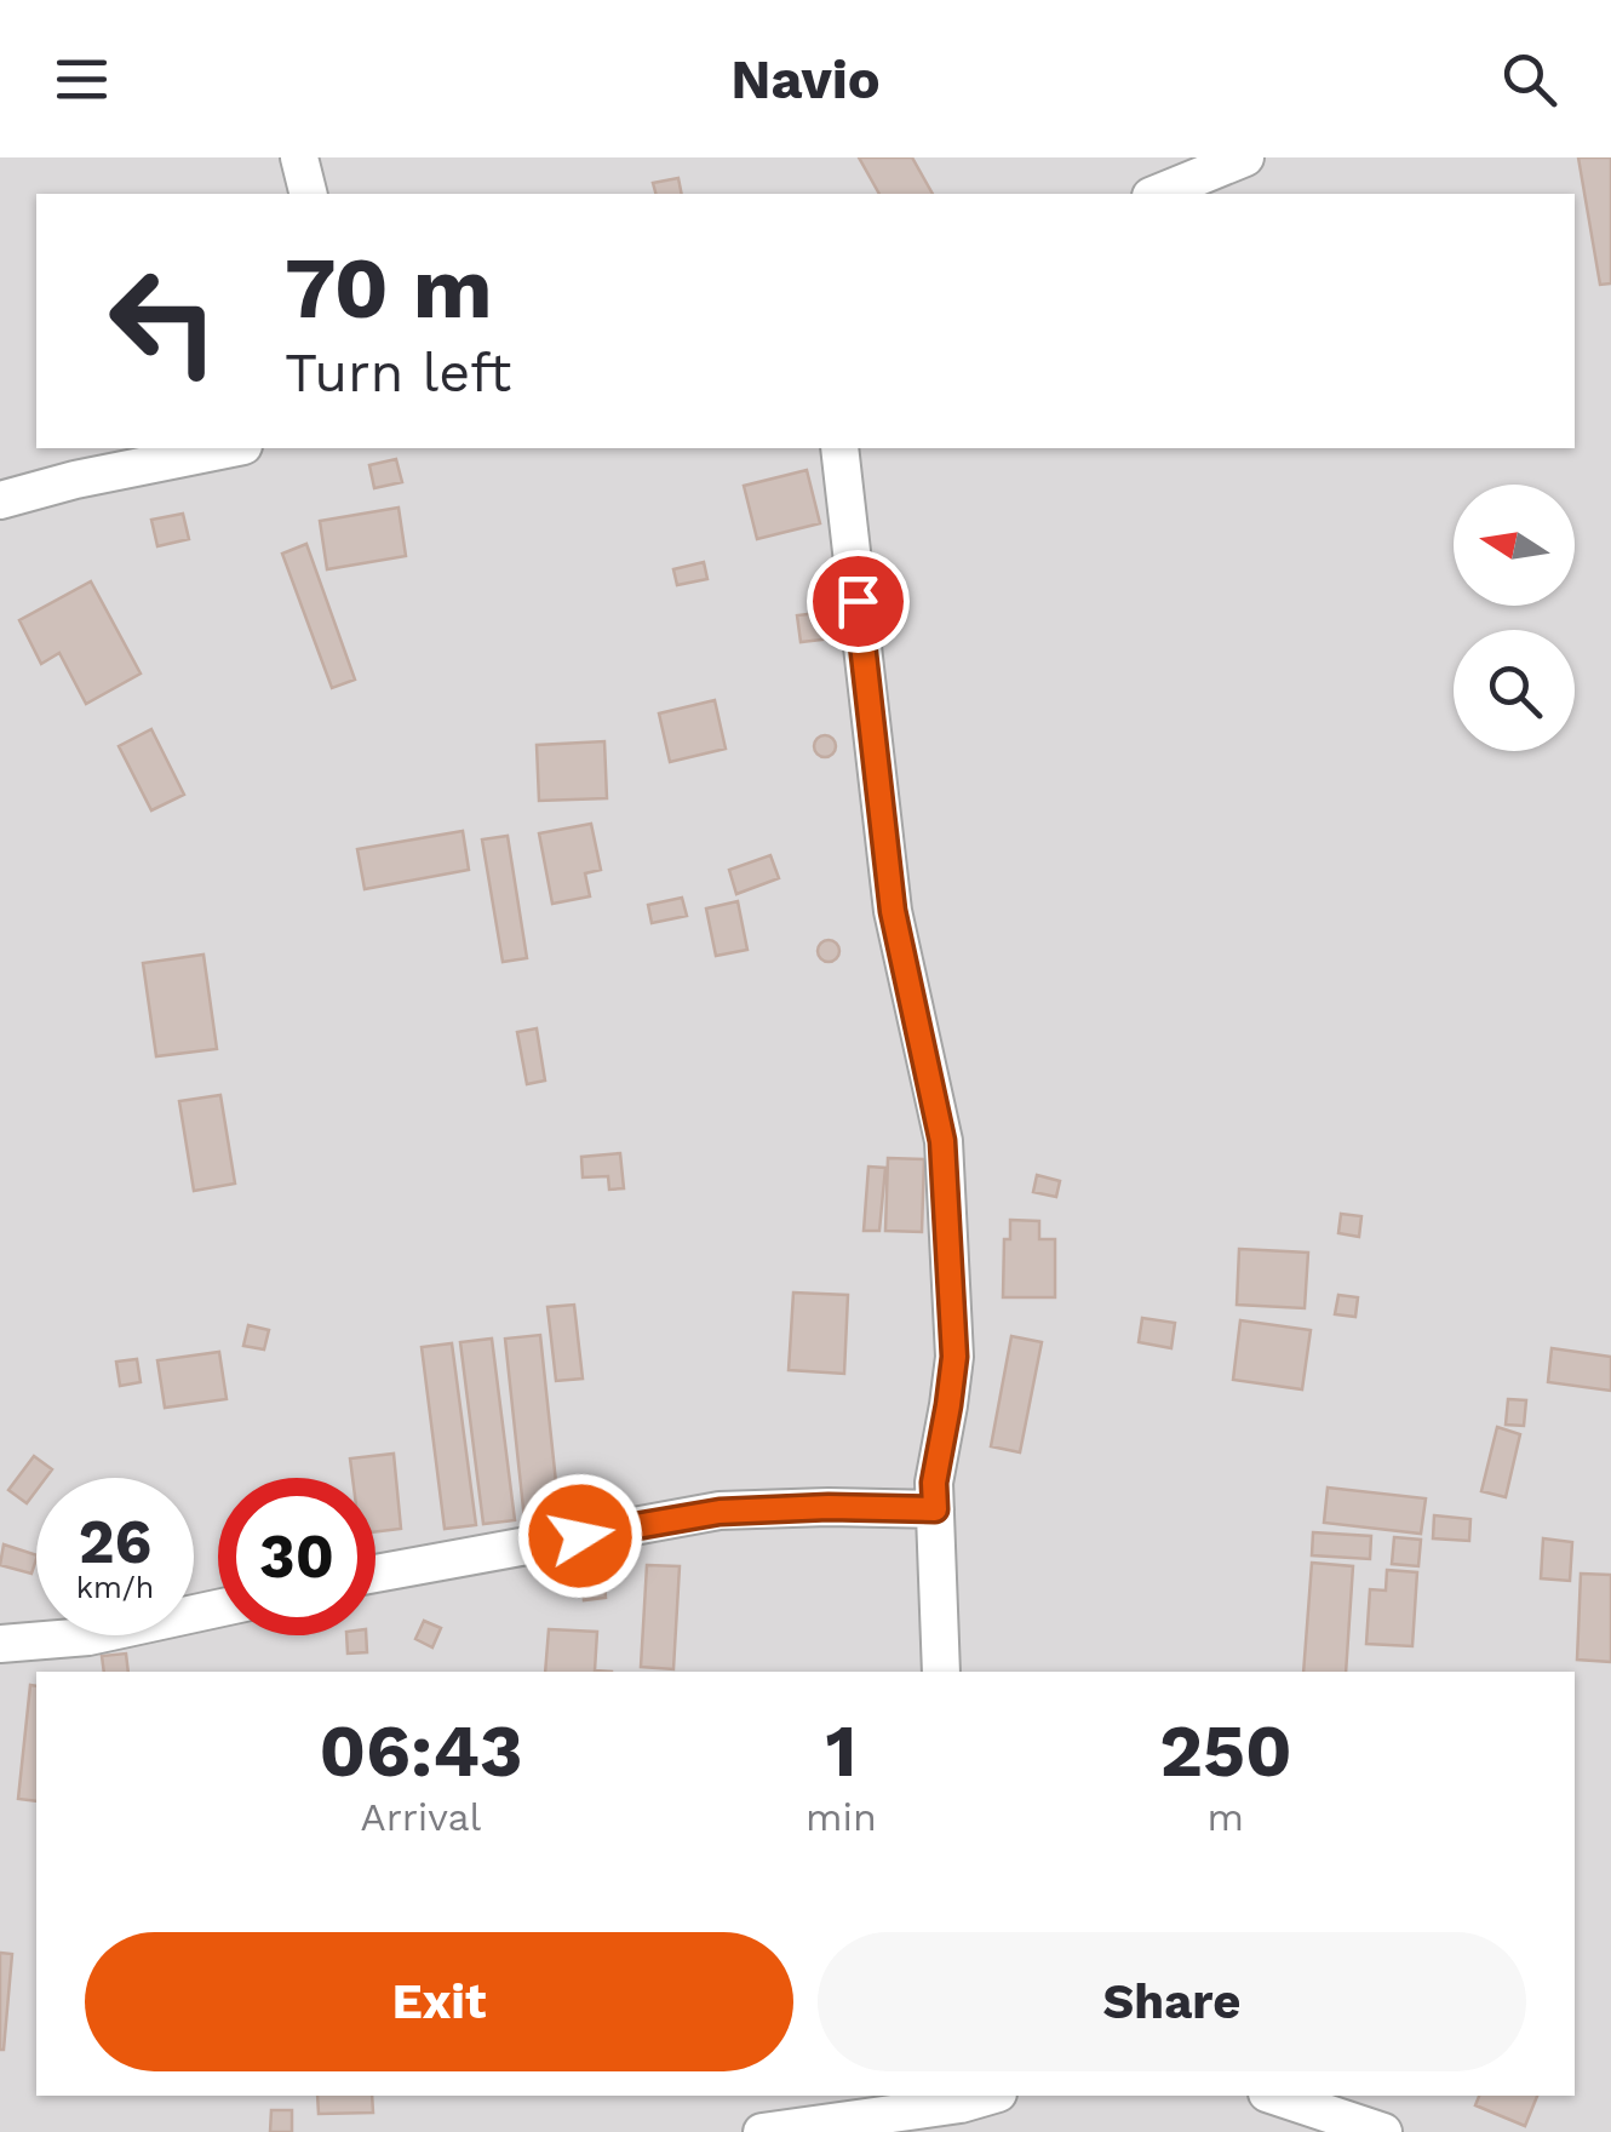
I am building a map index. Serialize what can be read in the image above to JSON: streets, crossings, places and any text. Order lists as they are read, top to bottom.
{
  "north": "left",
  "page": {
    "header": "Navio",
    "turn": ["70 m", "Turn left"],
    "speed": "26 km/h",
    "limit": "30",
    "eta": [
      "06:43",
      "Arrival",
      "1",
      "min",
      "250",
      "m"
    ],
    "buttons": ["Exit", "Share"]
  }
}
